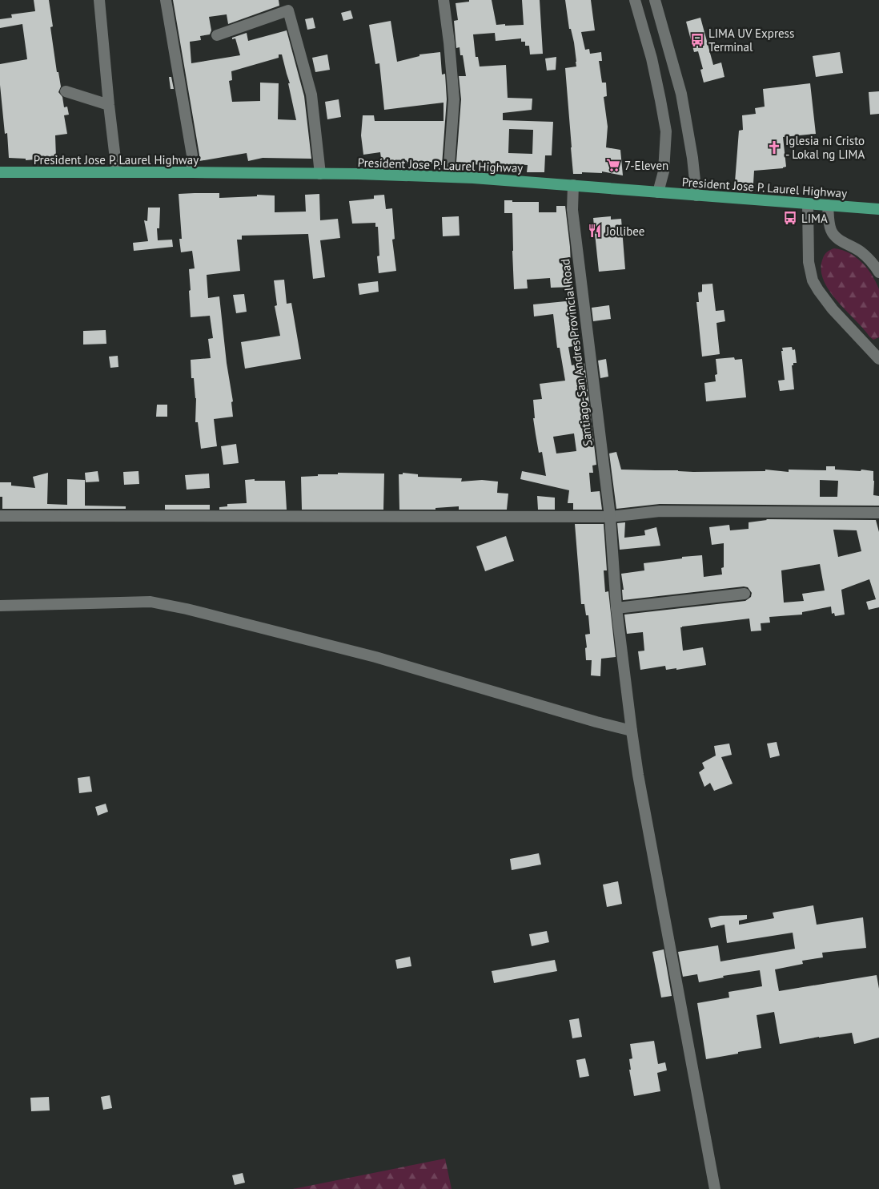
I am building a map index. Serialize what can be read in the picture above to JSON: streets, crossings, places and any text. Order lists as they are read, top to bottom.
{
  "streets": {
    "highway": ["President Jose P. Laurel Highway"],
    "street": ["Santiago-San Andres Provincial Road"]
  },
  "crossings": [
    ["President Jose P. Laurel Highway", "Santiago-San Andres Provincial Road"]
  ],
  "places": {
    "bus stop": ["LIMA UV Express Terminal", "LIMA"],
    "church": ["Iglesia ni Cristo - Lokal ng LIMA"],
    "supermarket": ["7-Eleven"],
    "restaurant": ["Jollibee"]
  }
}
